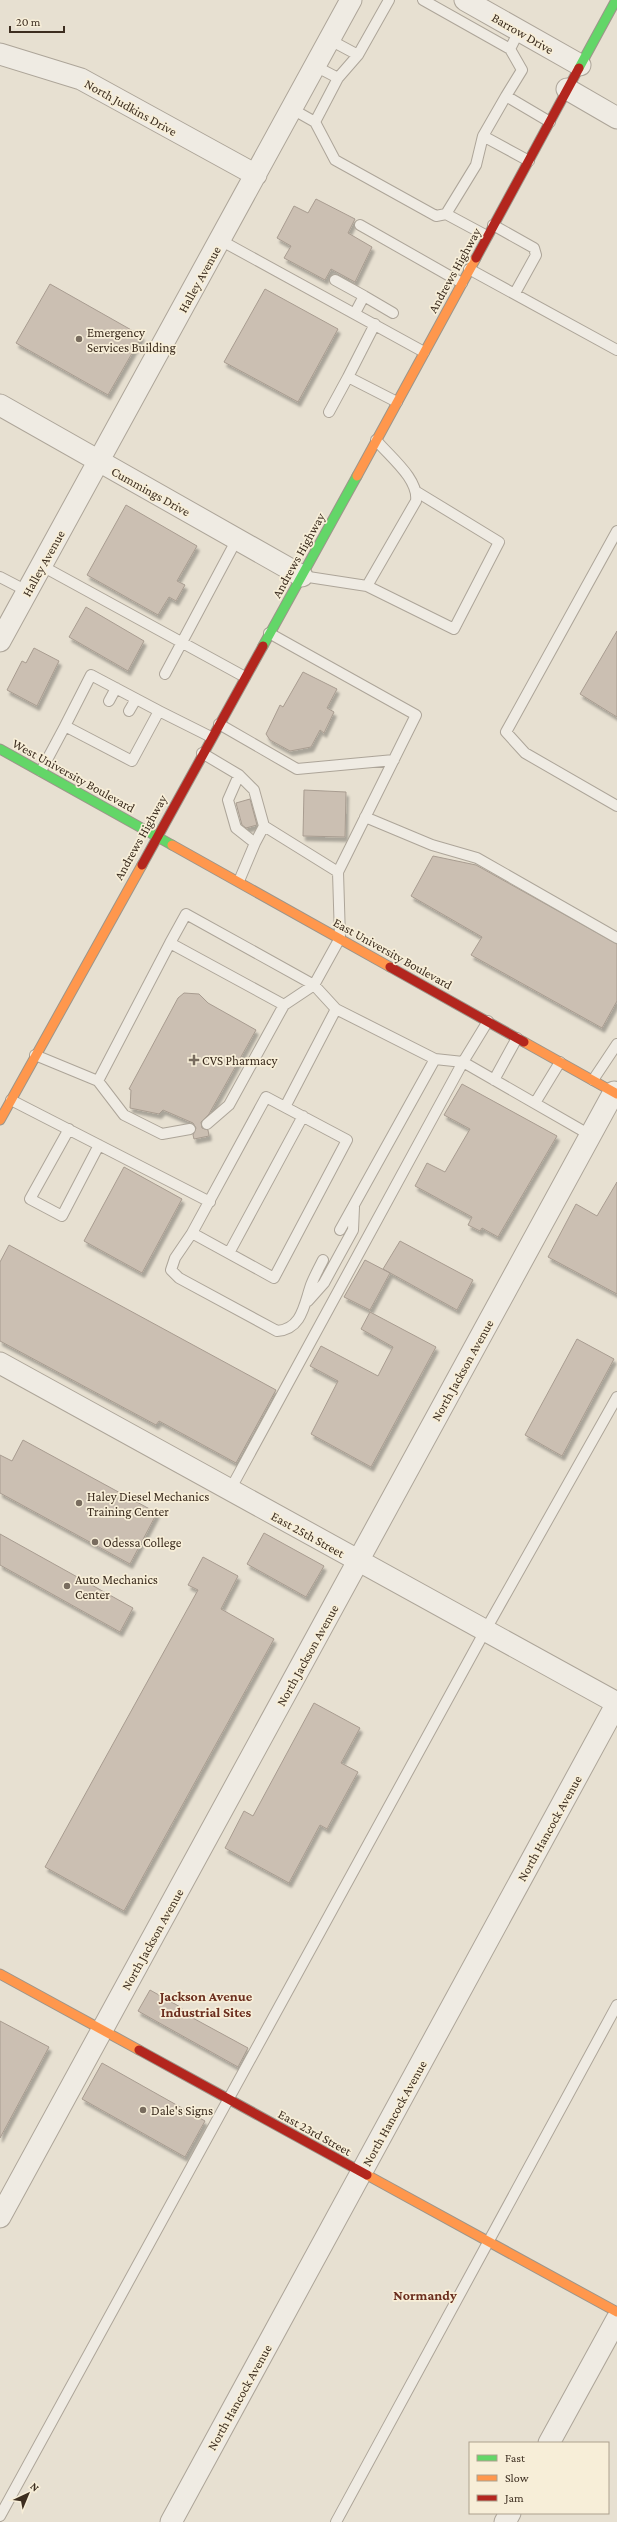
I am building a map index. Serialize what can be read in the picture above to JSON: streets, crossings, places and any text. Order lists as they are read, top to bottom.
{
  "streets": {
    "main road": [
      "Andrews Highway",
      "West University Boulevard",
      "East University Boulevard",
      "East 23rd Street"
    ],
    "street": [
      "Barrow Drive",
      "North Judkins Drive",
      "Halley Avenue",
      "Cummings Drive",
      "North Jackson Avenue",
      "East 25th Street",
      "North Hancock Avenue"
    ]
  },
  "crossings": [
    ["Barrow Drive", "Andrews Highway"],
    ["North Judkins Drive", "Halley Avenue"],
    ["Andrews Highway", "Cummings Drive"],
    ["Andrews Highway", "West University Boulevard"],
    ["Andrews Highway", "East University Boulevard"],
    ["Halley Avenue", "Cummings Drive"],
    ["West University Boulevard", "East University Boulevard"],
    ["East University Boulevard", "North Jackson Avenue"],
    ["North Jackson Avenue", "East 25th Street"],
    ["North Jackson Avenue", "East 23rd Street"],
    ["East 25th Street", "North Hancock Avenue"],
    ["North Hancock Avenue", "East 23rd Street"]
  ],
  "districts": ["Jackson Avenue Industrial Sites", "Normandy"],
  "places": {
    "other": [
      "Emergency Services Building",
      "Haley Diesel Mechanics Training Center",
      "Odessa College",
      "Auto Mechanics Center",
      "Dale's Signs"
    ],
    "health": ["CVS Pharmacy"]
  },
  "legend": ["Fast", "Slow", "Jam"],
  "scale_bar": "20 m",
  "north": "top right"
}
